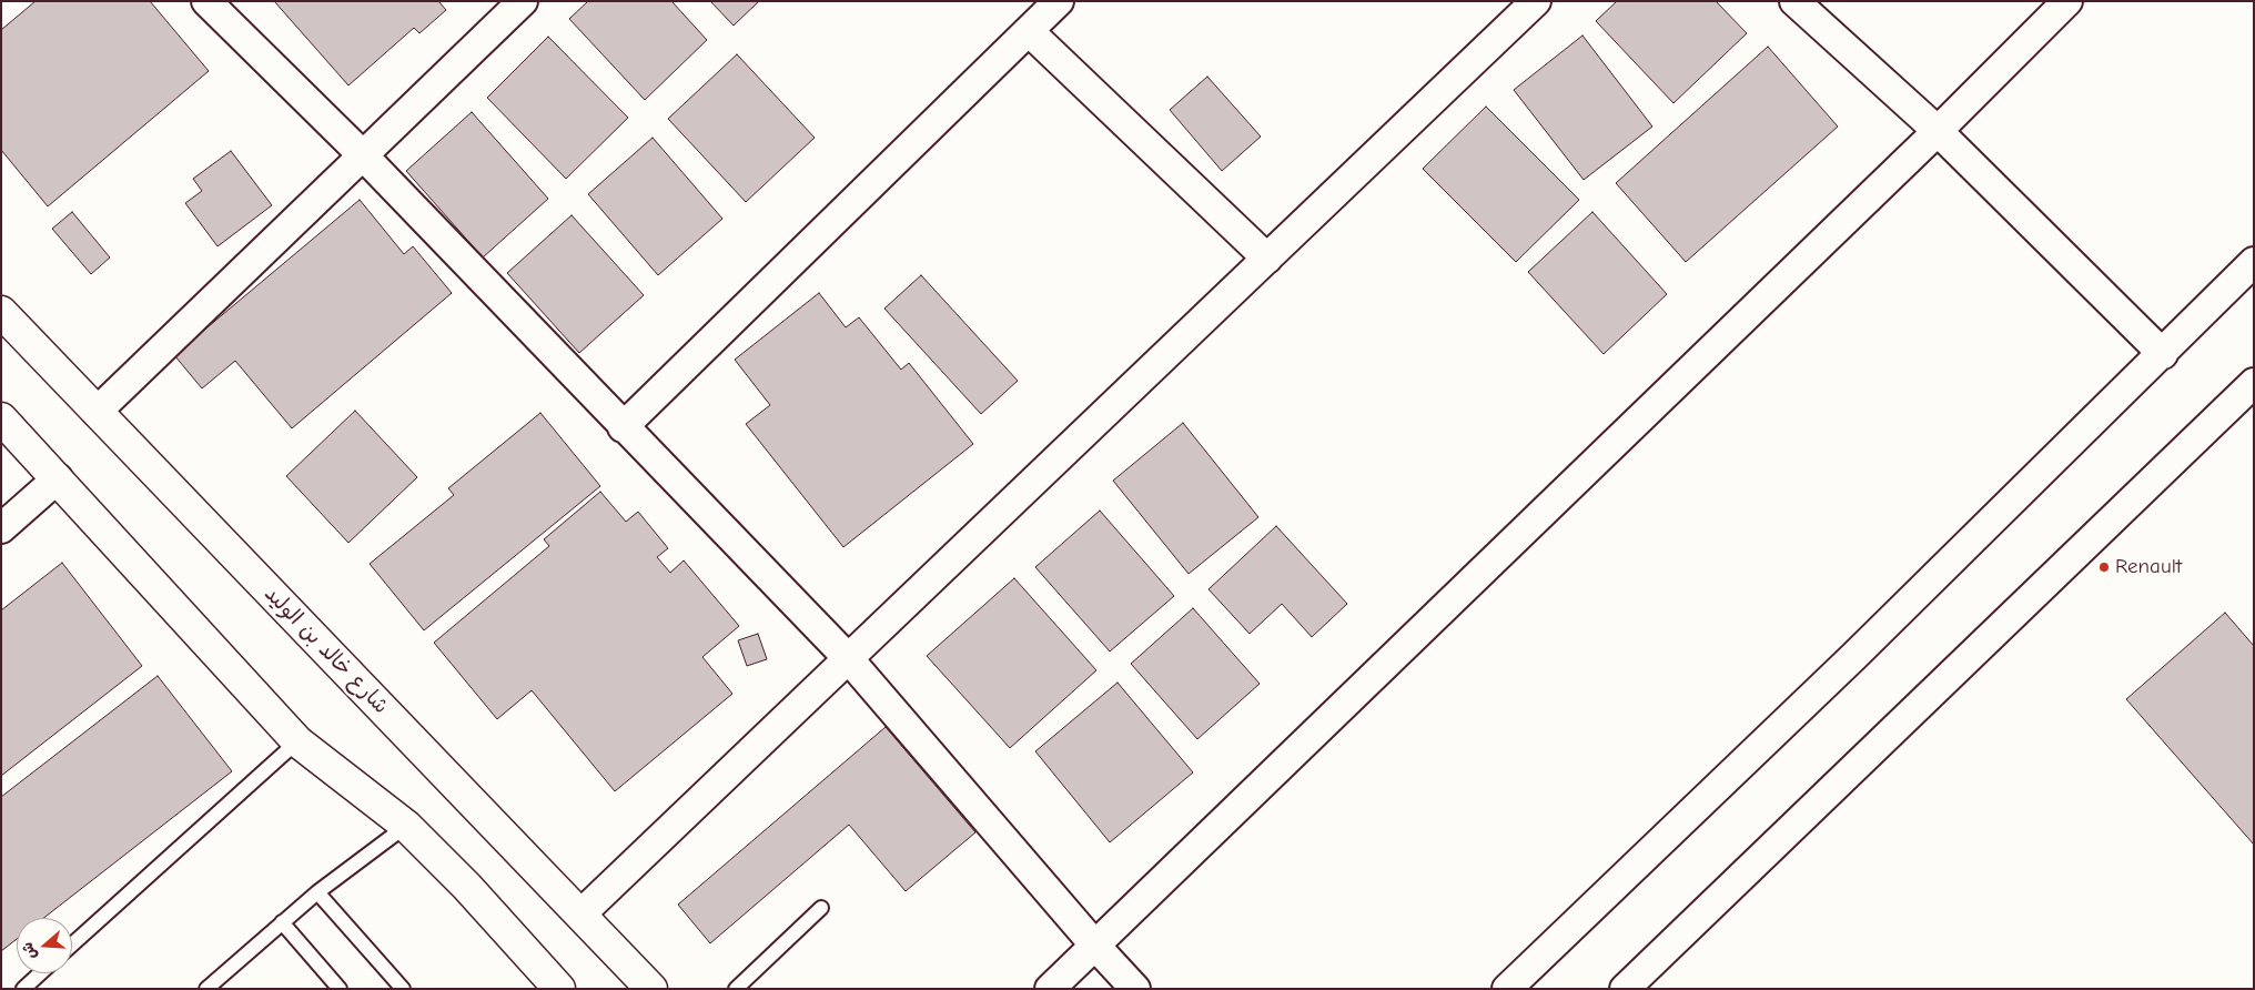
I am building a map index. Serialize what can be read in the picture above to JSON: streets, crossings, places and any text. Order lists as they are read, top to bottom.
{
  "streets": {
    "main road": ["شارع خالد بن الوليد"]
  },
  "places": ["Renault"],
  "north": "left"
}
